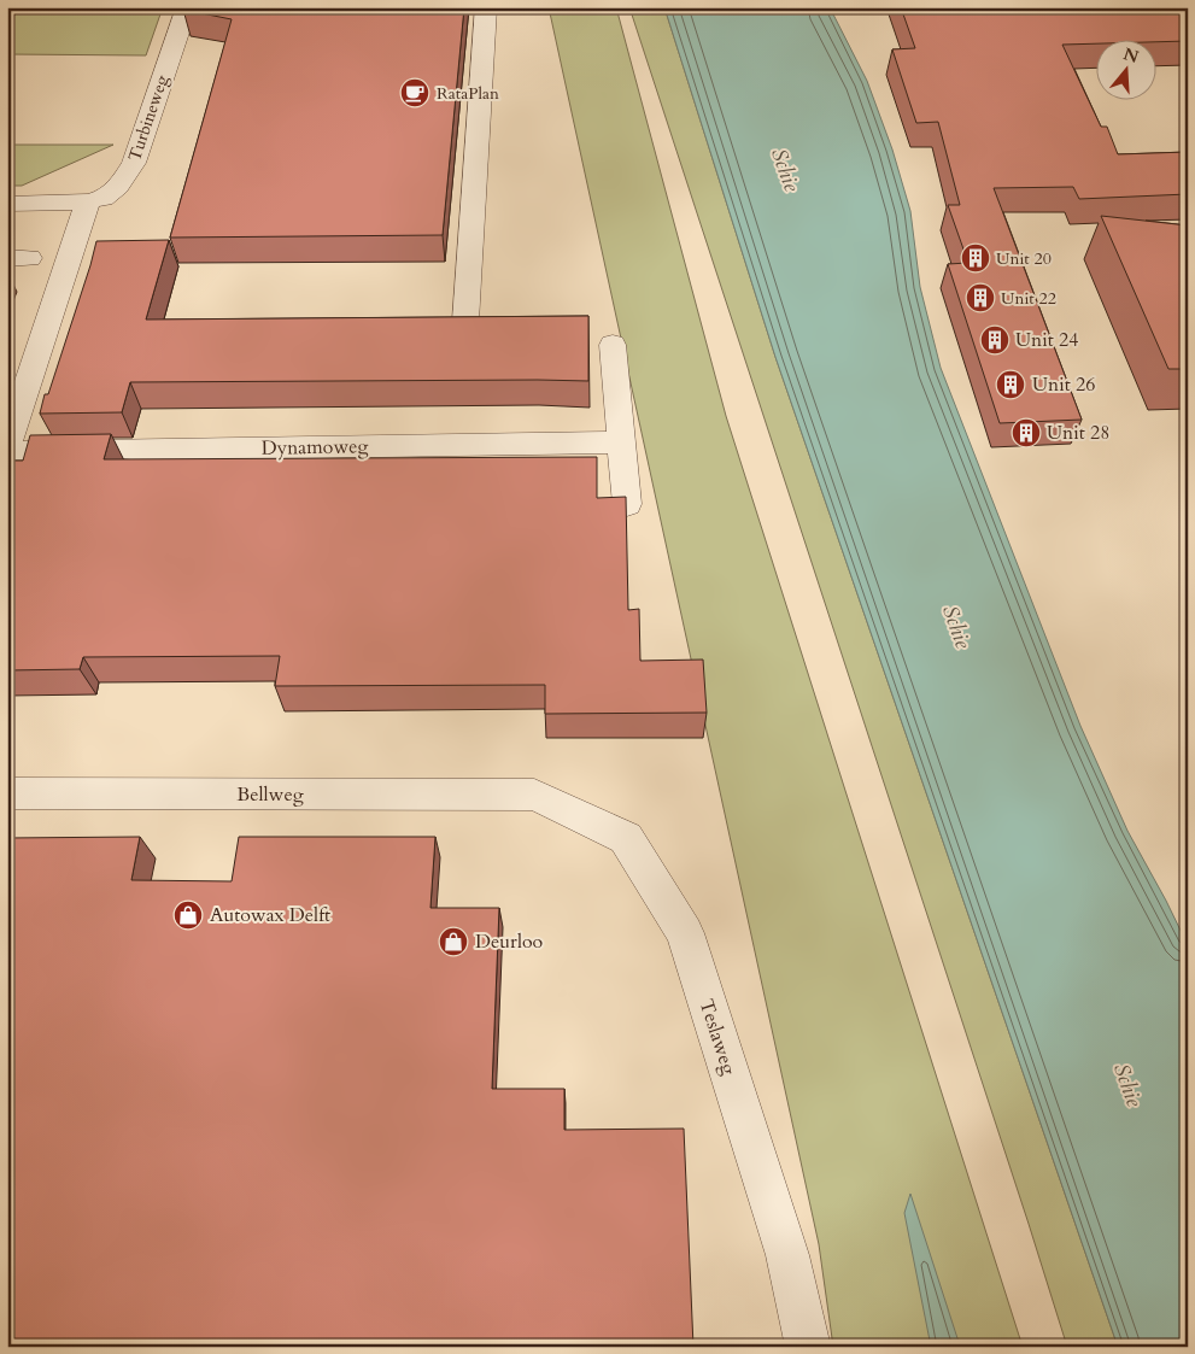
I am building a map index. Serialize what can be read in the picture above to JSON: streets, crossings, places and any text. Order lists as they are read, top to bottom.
{
  "streets": {
    "street": [
      "Turbineweg",
      "Dynamoweg",
      "Bellweg",
      "Teslaweg"
    ]
  },
  "crossings": [
    ["Bellweg", "Teslaweg"]
  ],
  "water": ["Schie"],
  "places": {
    "cafe": ["RataPlan"],
    "building": [
      "Unit 20",
      "Unit 22",
      "Unit 24",
      "Unit 26",
      "Unit 28"
    ],
    "shop": ["Autowax Delft", "Deurloo"]
  },
  "north": "top"
}
